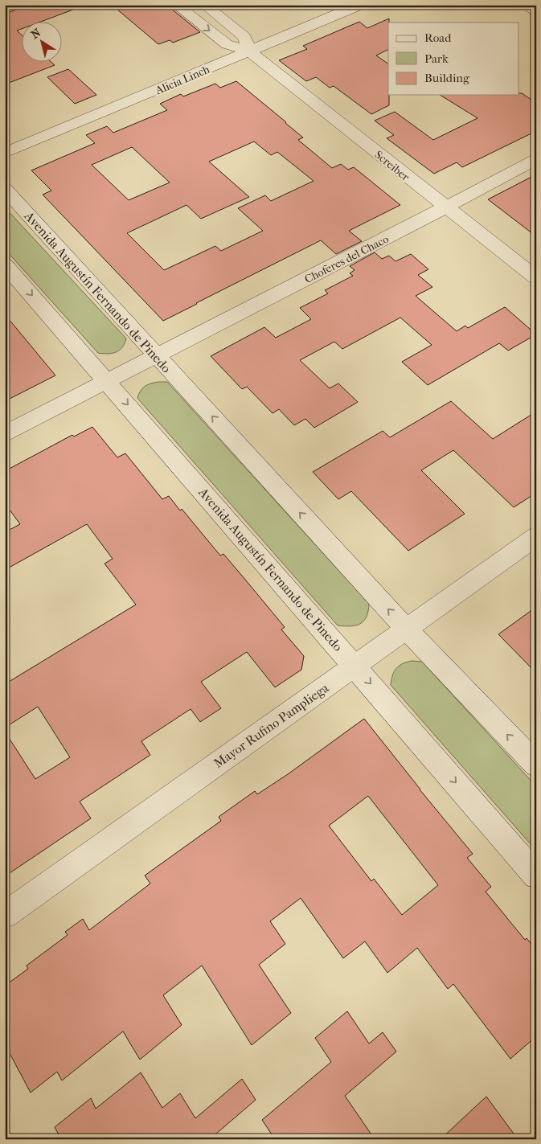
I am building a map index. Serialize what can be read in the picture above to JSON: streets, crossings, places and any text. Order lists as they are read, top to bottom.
{
  "streets": {
    "street": [
      "Alicia Linch",
      "Screiber",
      "Choferes del Chaco",
      "Avenida Augustín Fernando de Pinedo",
      "Mayor Rufino Pampliega"
    ]
  },
  "crossings": [
    ["Alicia Linch", "Screiber"],
    ["Screiber", "Choferes del Chaco"],
    ["Choferes del Chaco", "Avenida Augustín Fernando de Pinedo"],
    ["Avenida Augustín Fernando de Pinedo", "Mayor Rufino Pampliega"]
  ],
  "legend": ["Road", "Park", "Building"],
  "north": "top left"
}
